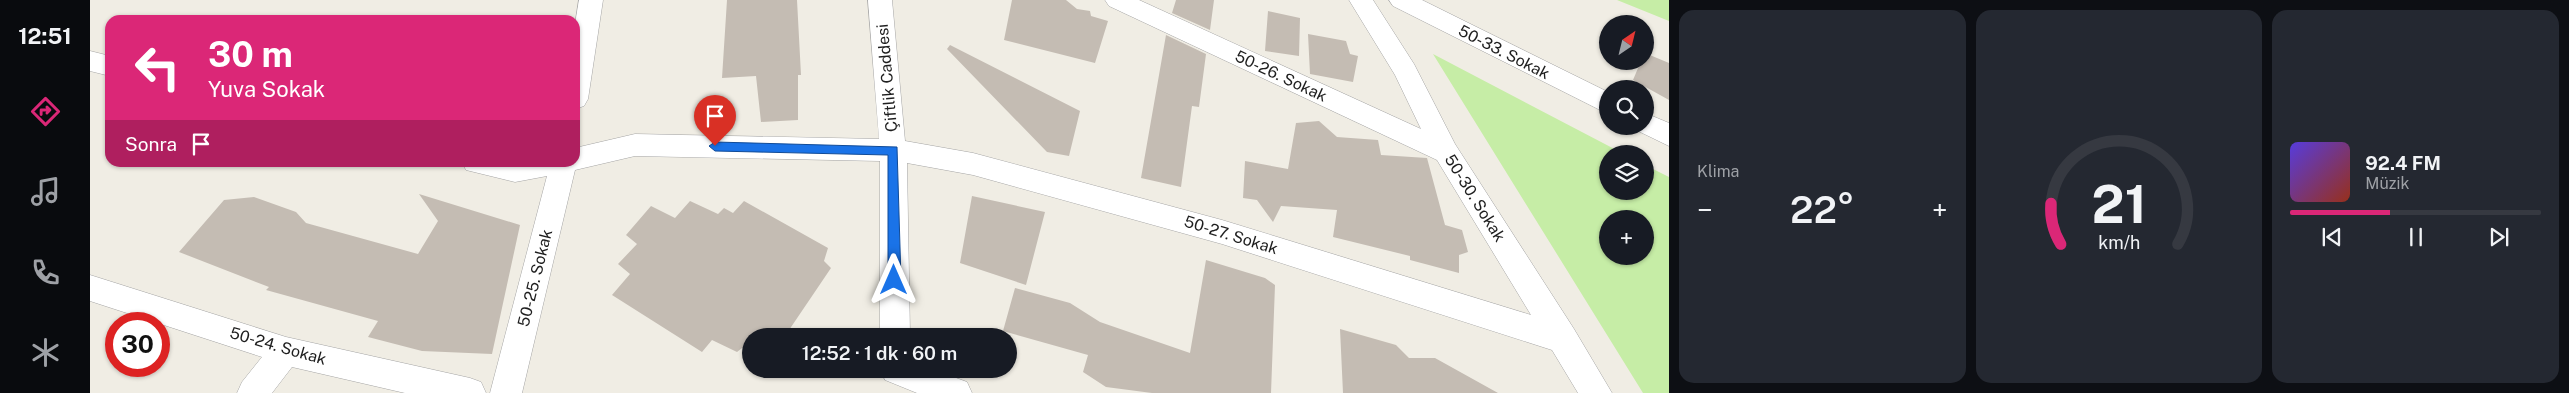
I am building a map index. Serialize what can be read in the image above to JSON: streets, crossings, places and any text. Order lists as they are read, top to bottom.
{
  "streets": {
    "street": [
      "50-33. Sokak",
      "50-26. Sokak",
      "Çiftlik Caddesi",
      "50-30. Sokak",
      "50-27. Sokak",
      "50-25. Sokak",
      "50-24. Sokak"
    ]
  },
  "crossings": [
    ["50-26. Sokak", "50-30. Sokak"],
    ["Çiftlik Caddesi", "50-27. Sokak"],
    ["50-30. Sokak", "50-27. Sokak"]
  ],
  "north": "top right",
  "page": {
    "tabs": "12:51",
    "tile": "Klima",
    "map_buttons": "+",
    "turn": ["30 m", "Yuva Sokak"],
    "then": "Sonra",
    "song": ["92.4 FM", "Müzik"],
    "heat": ["−", "22°", "+"],
    "limit": "30",
    "trip": "12:52 · 1 dk · 60 m",
    "gauge": ["21", "km/h"]
  }
}
